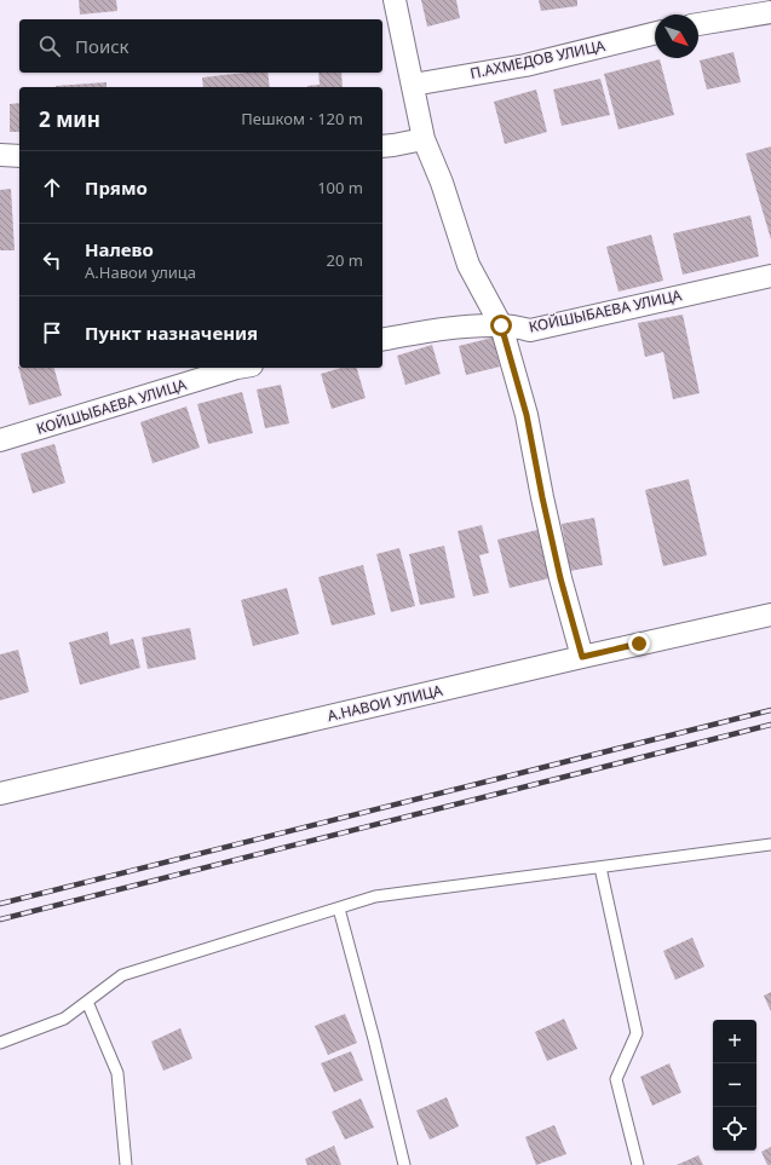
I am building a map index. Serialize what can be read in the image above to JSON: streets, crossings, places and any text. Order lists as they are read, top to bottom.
{
  "streets": {
    "street": ["П.АХМЕДОВ УЛИЦА", "КОЙШЫБАЕВА УЛИЦА", "А.НАВОИ УЛИЦА"]
  },
  "north": "bottom right",
  "page": {
    "search": "Поиск",
    "heading": ["2 мин", "Пешком · 120 m"],
    "list": [
      ["Прямо", "100 m"],
      ["Налево", "А.Навои улица", "20 m"],
      "Пункт назначения"
    ],
    "map_buttons": ["+", "−"]
  }
}
